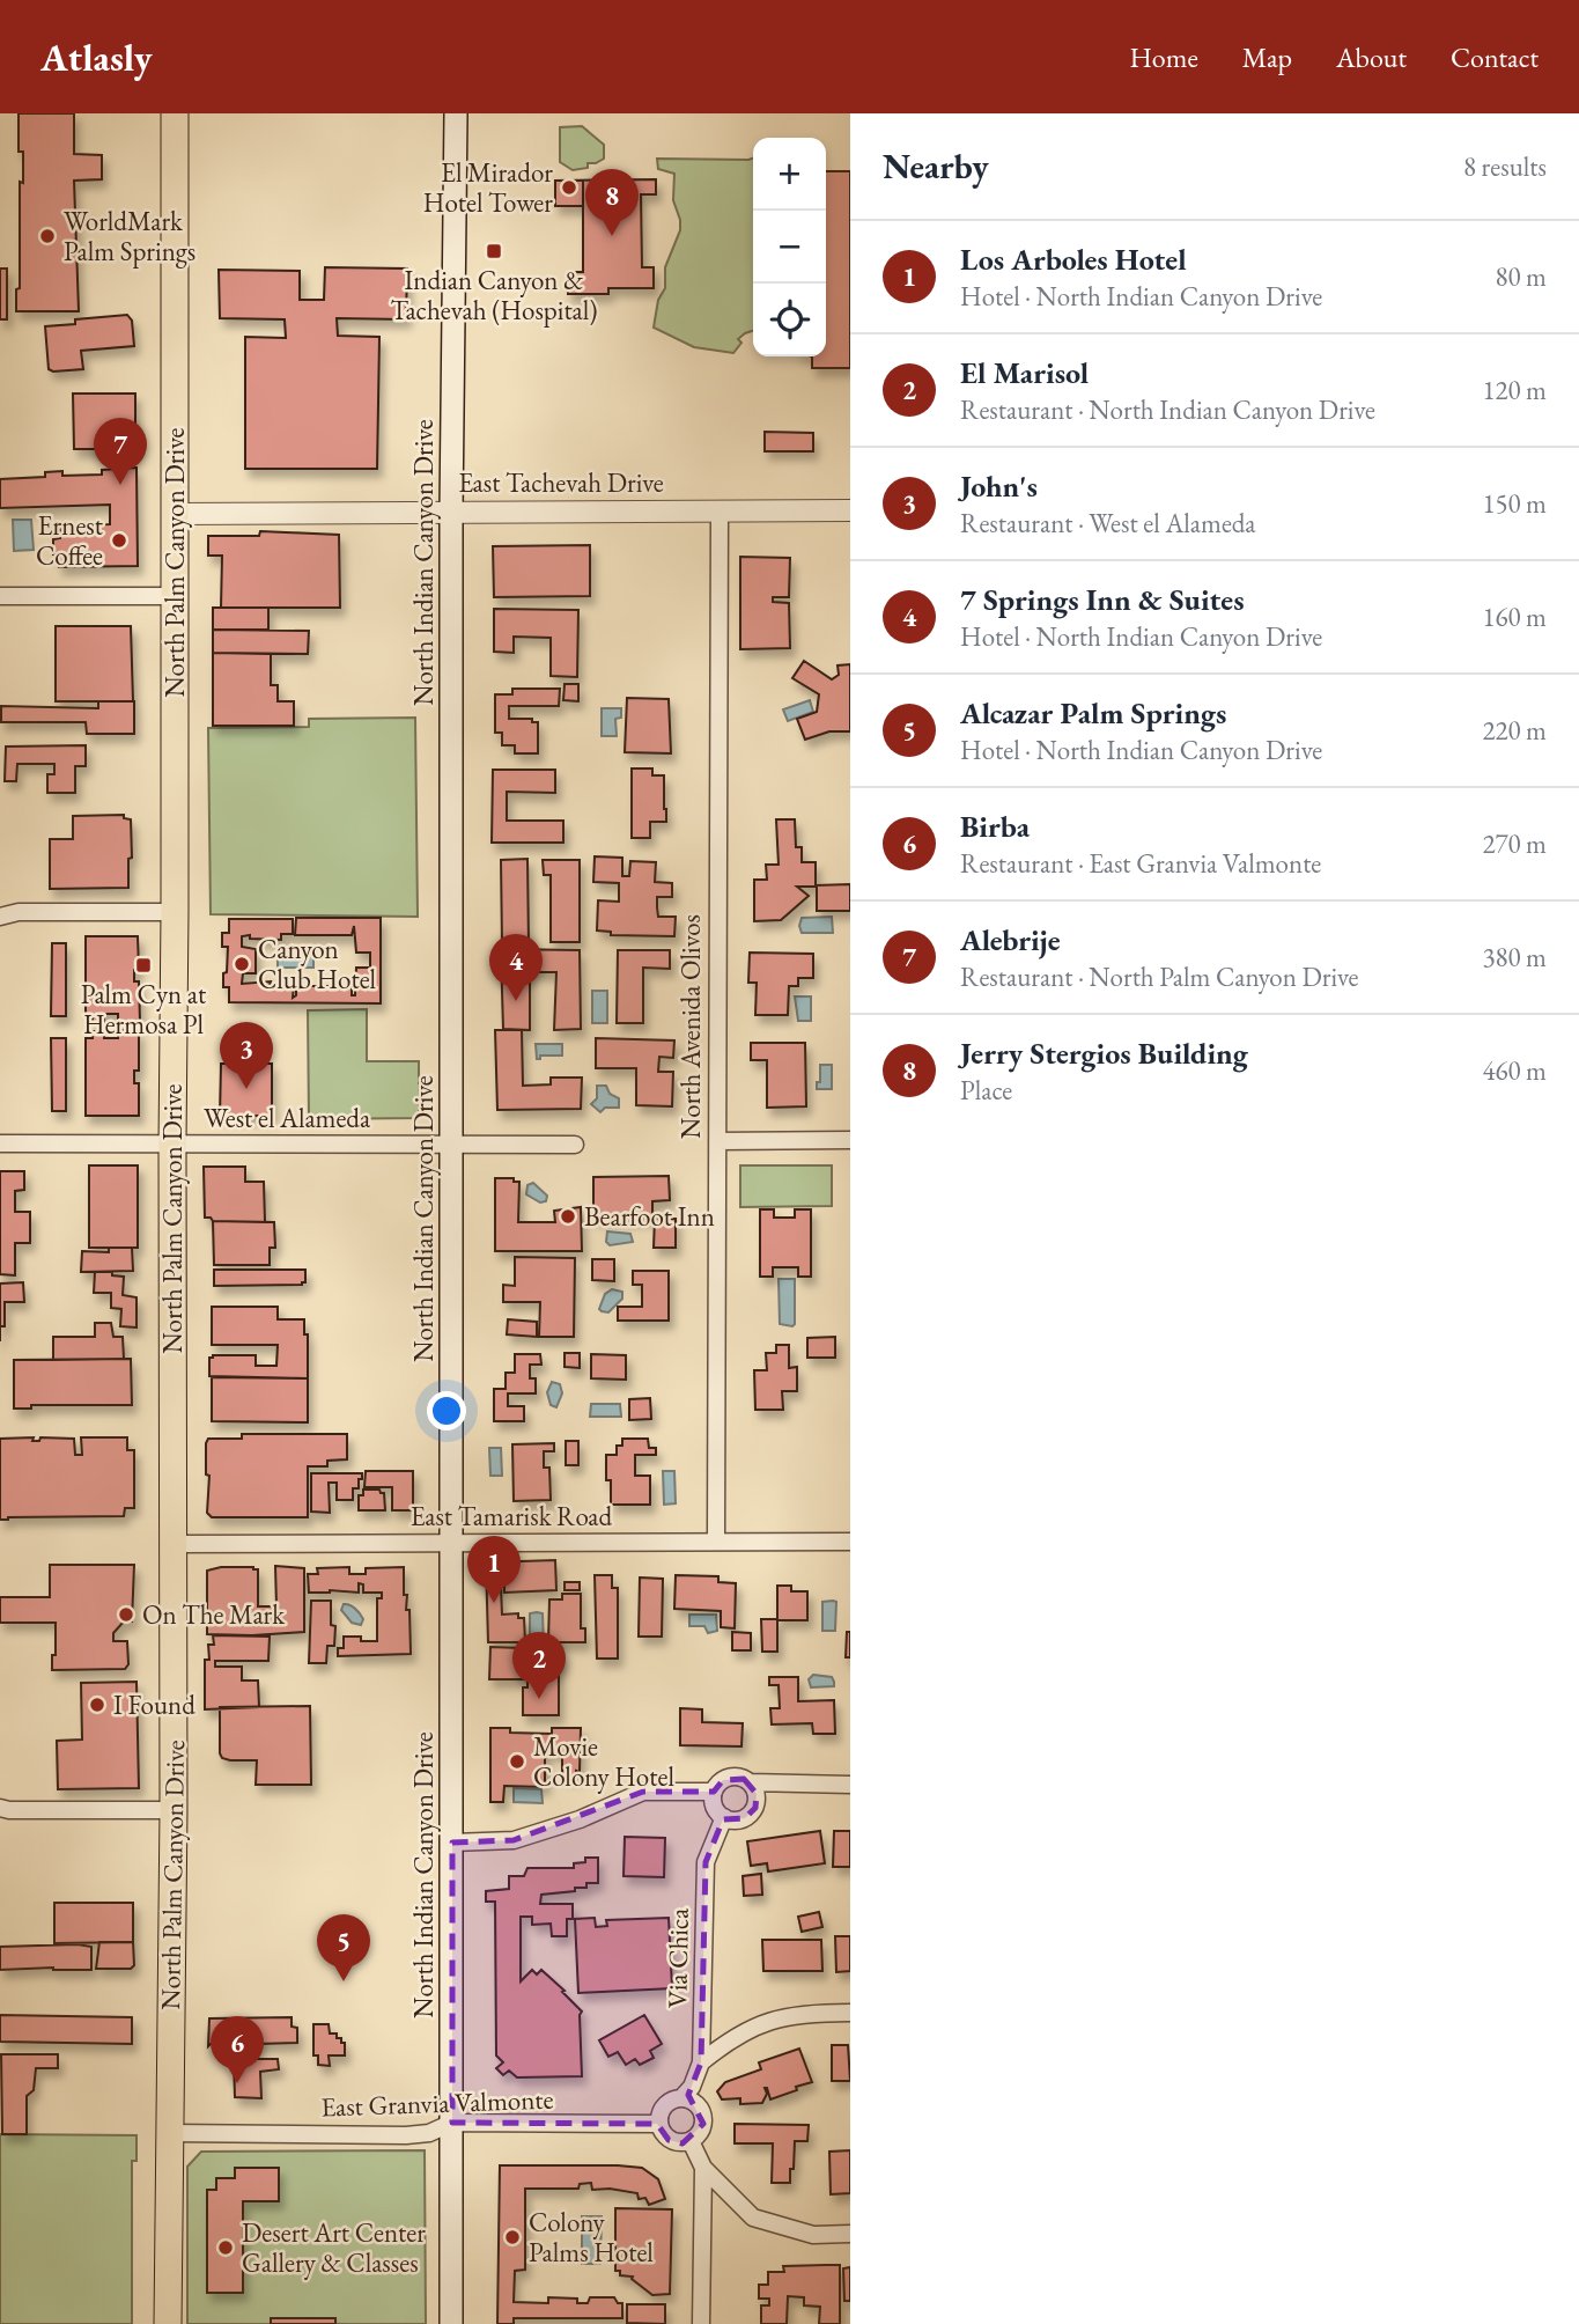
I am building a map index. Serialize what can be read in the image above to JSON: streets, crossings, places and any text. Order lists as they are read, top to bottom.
{
  "streets": {
    "main road": ["North Palm Canyon Drive", "North Indian Canyon Drive"],
    "street": [
      "East Tachevah Drive",
      "North Avenida Olivos",
      "West el Alameda",
      "East Tamarisk Road",
      "Via Chica",
      "East Granvia Valmonte"
    ]
  },
  "crossings": [
    ["East Tachevah Drive", "North Palm Canyon Drive"],
    ["East Tachevah Drive", "North Indian Canyon Drive"],
    ["East Tachevah Drive", "North Avenida Olivos"],
    ["North Palm Canyon Drive", "West el Alameda"],
    ["North Palm Canyon Drive", "East Tamarisk Road"],
    ["North Palm Canyon Drive", "East Granvia Valmonte"],
    ["North Indian Canyon Drive", "West el Alameda"],
    ["North Indian Canyon Drive", "East Tamarisk Road"],
    ["North Indian Canyon Drive", "East Granvia Valmonte"],
    ["North Avenida Olivos", "East Tamarisk Road"],
    ["Via Chica", "East Granvia Valmonte"]
  ],
  "places": {
    "other": [
      "El Mirador Hotel Tower",
      "WorldMark Palm Springs",
      "Ernest Coffee",
      "Canyon Club Hotel",
      "Bearfoot Inn",
      "On The Mark",
      "I Found",
      "Movie Colony Hotel",
      "Colony Palms Hotel",
      "Desert Art Center Gallery & Classes"
    ],
    "transit": ["Indian Canyon & Tachevah (Hospital)", "Palm Cyn at Hermosa Pl"]
  },
  "page": {
    "header": "Atlasly",
    "nav": [
      "Home",
      "Map",
      "About",
      "Contact"
    ],
    "heading": ["Nearby", "8 results"],
    "map_buttons": ["+", "−"],
    "pins": [
      "8",
      "7",
      "4",
      "3",
      "1",
      "2",
      "5",
      "6"
    ],
    "list": [
      {
        "mark": "1",
        "name": "Los Arboles Hotel",
        "note": "Hotel · North Indian Canyon Drive",
        "value": "80 m"
      },
      {
        "mark": "2",
        "name": "El Marisol",
        "note": "Restaurant · North Indian Canyon Drive",
        "value": "120 m"
      },
      {
        "mark": "3",
        "name": "John's",
        "note": "Restaurant · West el Alameda",
        "value": "150 m"
      },
      {
        "mark": "4",
        "name": "7 Springs Inn & Suites",
        "note": "Hotel · North Indian Canyon Drive",
        "value": "160 m"
      },
      {
        "mark": "5",
        "name": "Alcazar Palm Springs",
        "note": "Hotel · North Indian Canyon Drive",
        "value": "220 m"
      },
      {
        "mark": "6",
        "name": "Birba",
        "note": "Restaurant · East Granvia Valmonte",
        "value": "270 m"
      },
      {
        "mark": "7",
        "name": "Alebrije",
        "note": "Restaurant · North Palm Canyon Drive",
        "value": "380 m"
      },
      {
        "mark": "8",
        "name": "Jerry Stergios Building",
        "note": "Place",
        "value": "460 m"
      }
    ]
  }
}
